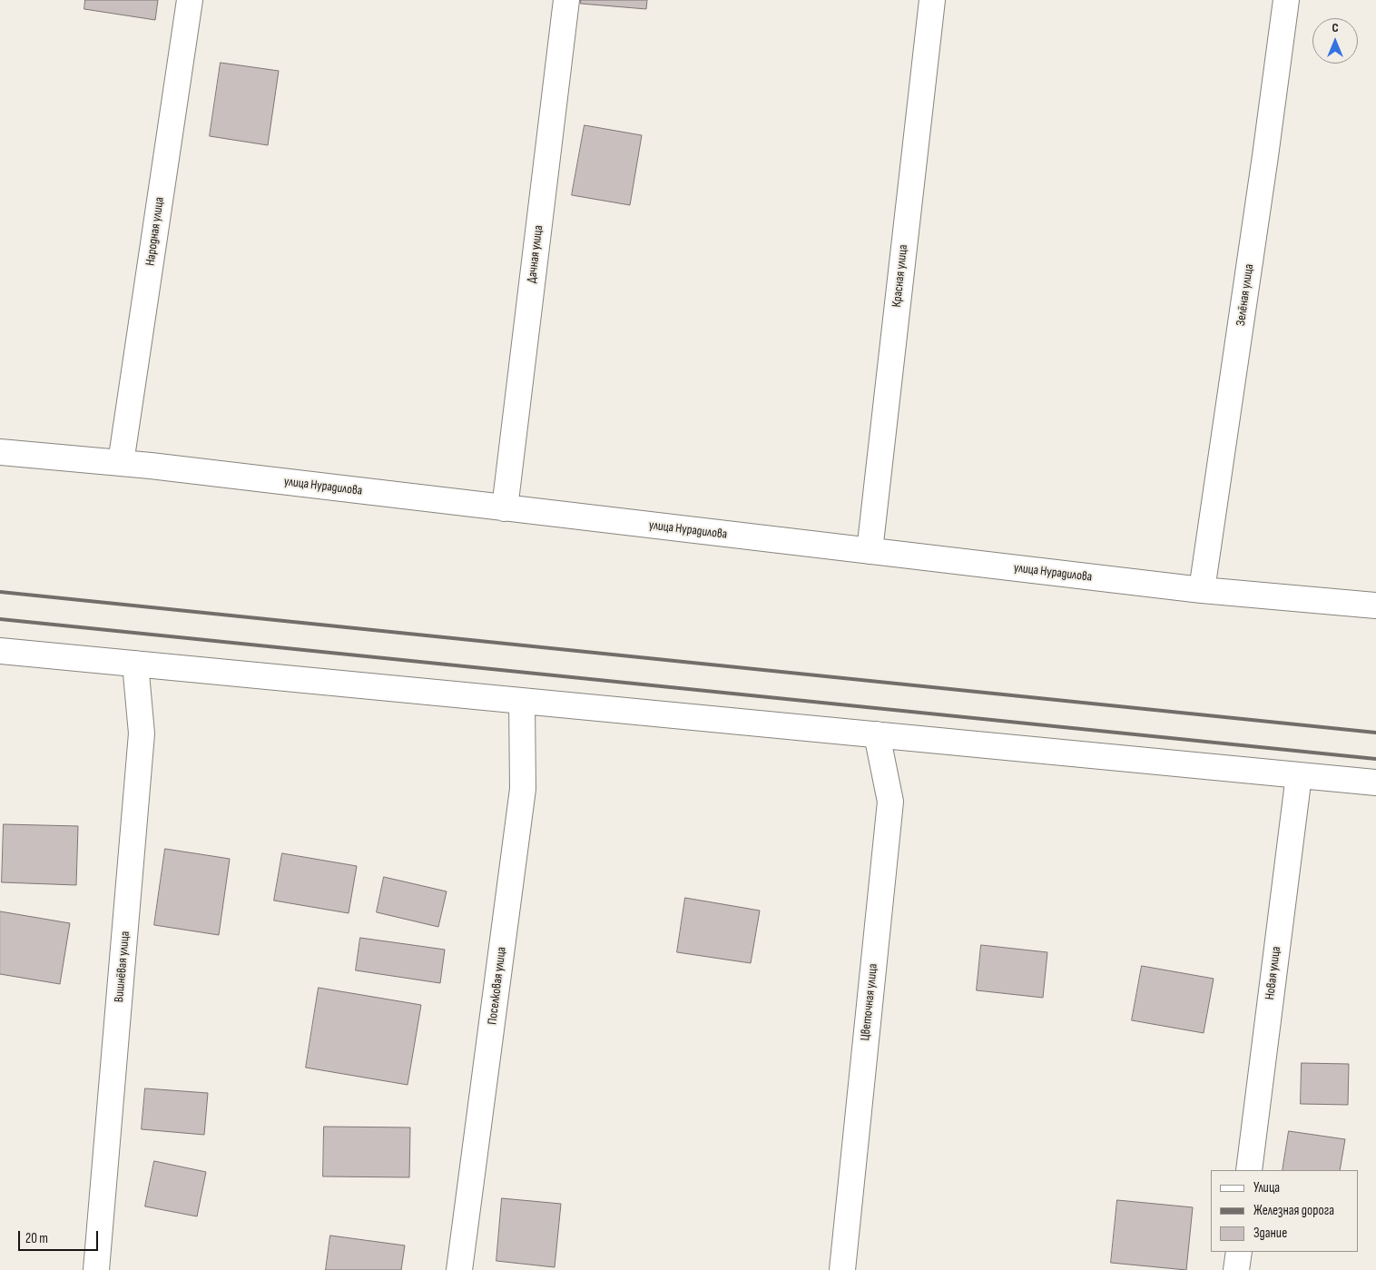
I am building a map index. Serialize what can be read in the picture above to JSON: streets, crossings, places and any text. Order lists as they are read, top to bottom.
{
  "streets": {
    "street": [
      "Народная улица",
      "Дачная улица",
      "Красная улица",
      "Зелёная улица",
      "улица Нурадилова",
      "Вишнёвая улица",
      "Новая улица",
      "Поселковая улица",
      "Цветочная улица"
    ]
  },
  "crossings": [
    ["Народная улица", "улица Нурадилова"],
    ["Дачная улица", "улица Нурадилова"],
    ["Красная улица", "улица Нурадилова"],
    ["Зелёная улица", "улица Нурадилова"]
  ],
  "legend": ["Улица", "Железная дорога", "Здание"],
  "scale_bar": "20 m",
  "north": "top"
}
